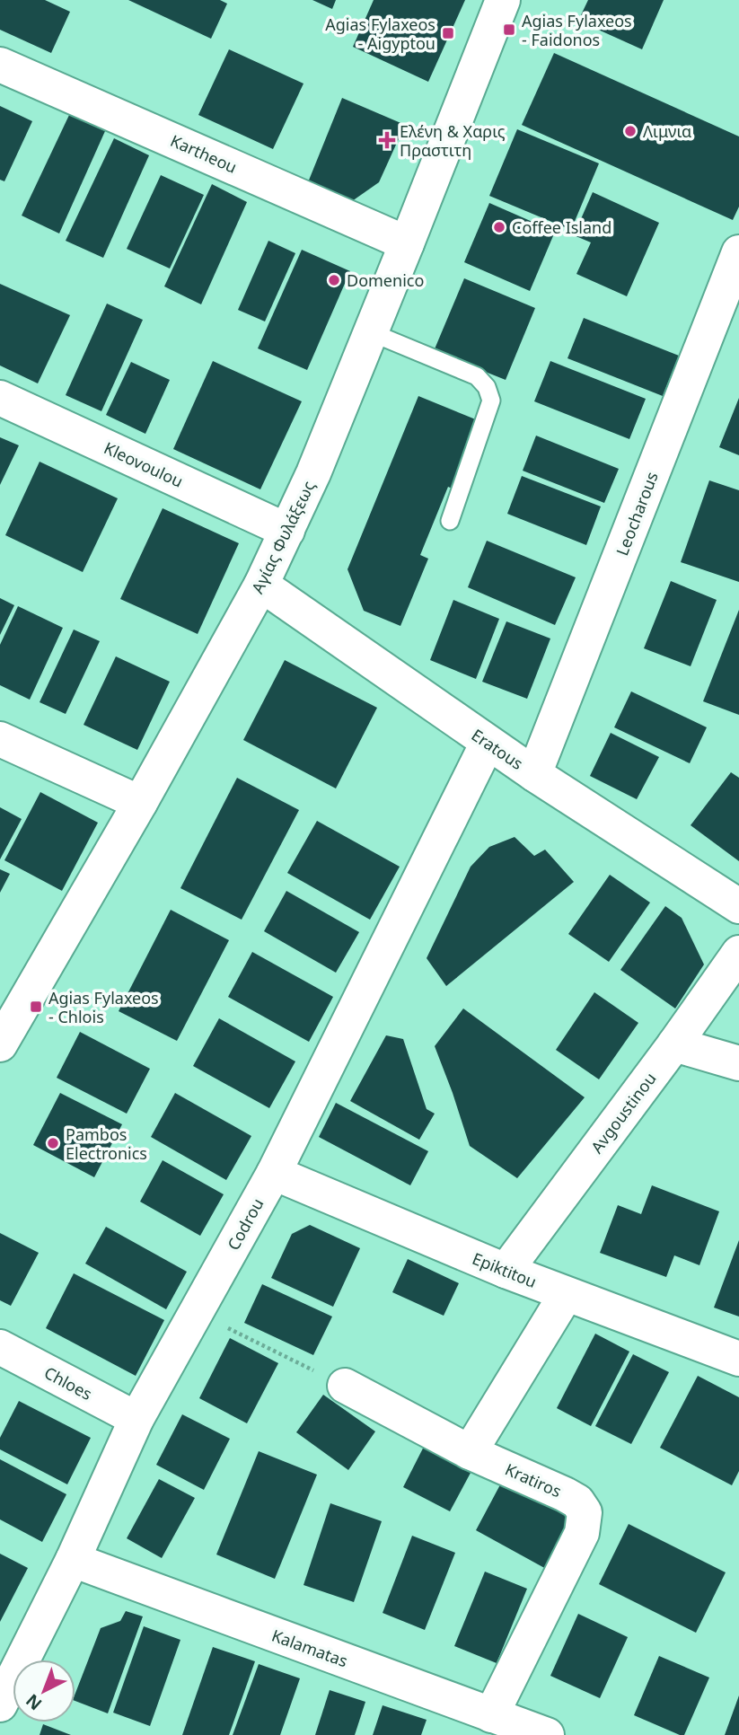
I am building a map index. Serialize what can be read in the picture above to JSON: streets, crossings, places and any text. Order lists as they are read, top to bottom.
{
  "streets": {
    "street": [
      "Kartheou",
      "Kleovoulou",
      "Leocharous",
      "Αγίας Φυλάξεως",
      "Eratous",
      "Avgoustinou",
      "Codrou",
      "Epiktitou",
      "Chloes",
      "Kratiros",
      "Kalamatas"
    ]
  },
  "crossings": [
    ["Kartheou", "Αγίας Φυλάξεως"],
    ["Kleovoulou", "Αγίας Φυλάξεως"],
    ["Leocharous", "Eratous"],
    ["Αγίας Φυλάξεως", "Eratous"],
    ["Eratous", "Codrou"],
    ["Avgoustinou", "Epiktitou"],
    ["Codrou", "Epiktitou"],
    ["Codrou", "Chloes"],
    ["Codrou", "Kalamatas"],
    ["Kratiros", "Kalamatas"]
  ],
  "places": {
    "transit": ["Agias Fylaxeos - Faidonos", "Agias Fylaxeos - Aigyptou", "Agias Fylaxeos - Chlois"],
    "other": [
      "Λιμνια",
      "Coffee Island",
      "Domenico",
      "Pambos Electronics"
    ],
    "health": ["Ελένη & Χαρις Πραστιτη"]
  },
  "north": "bottom left"
}
